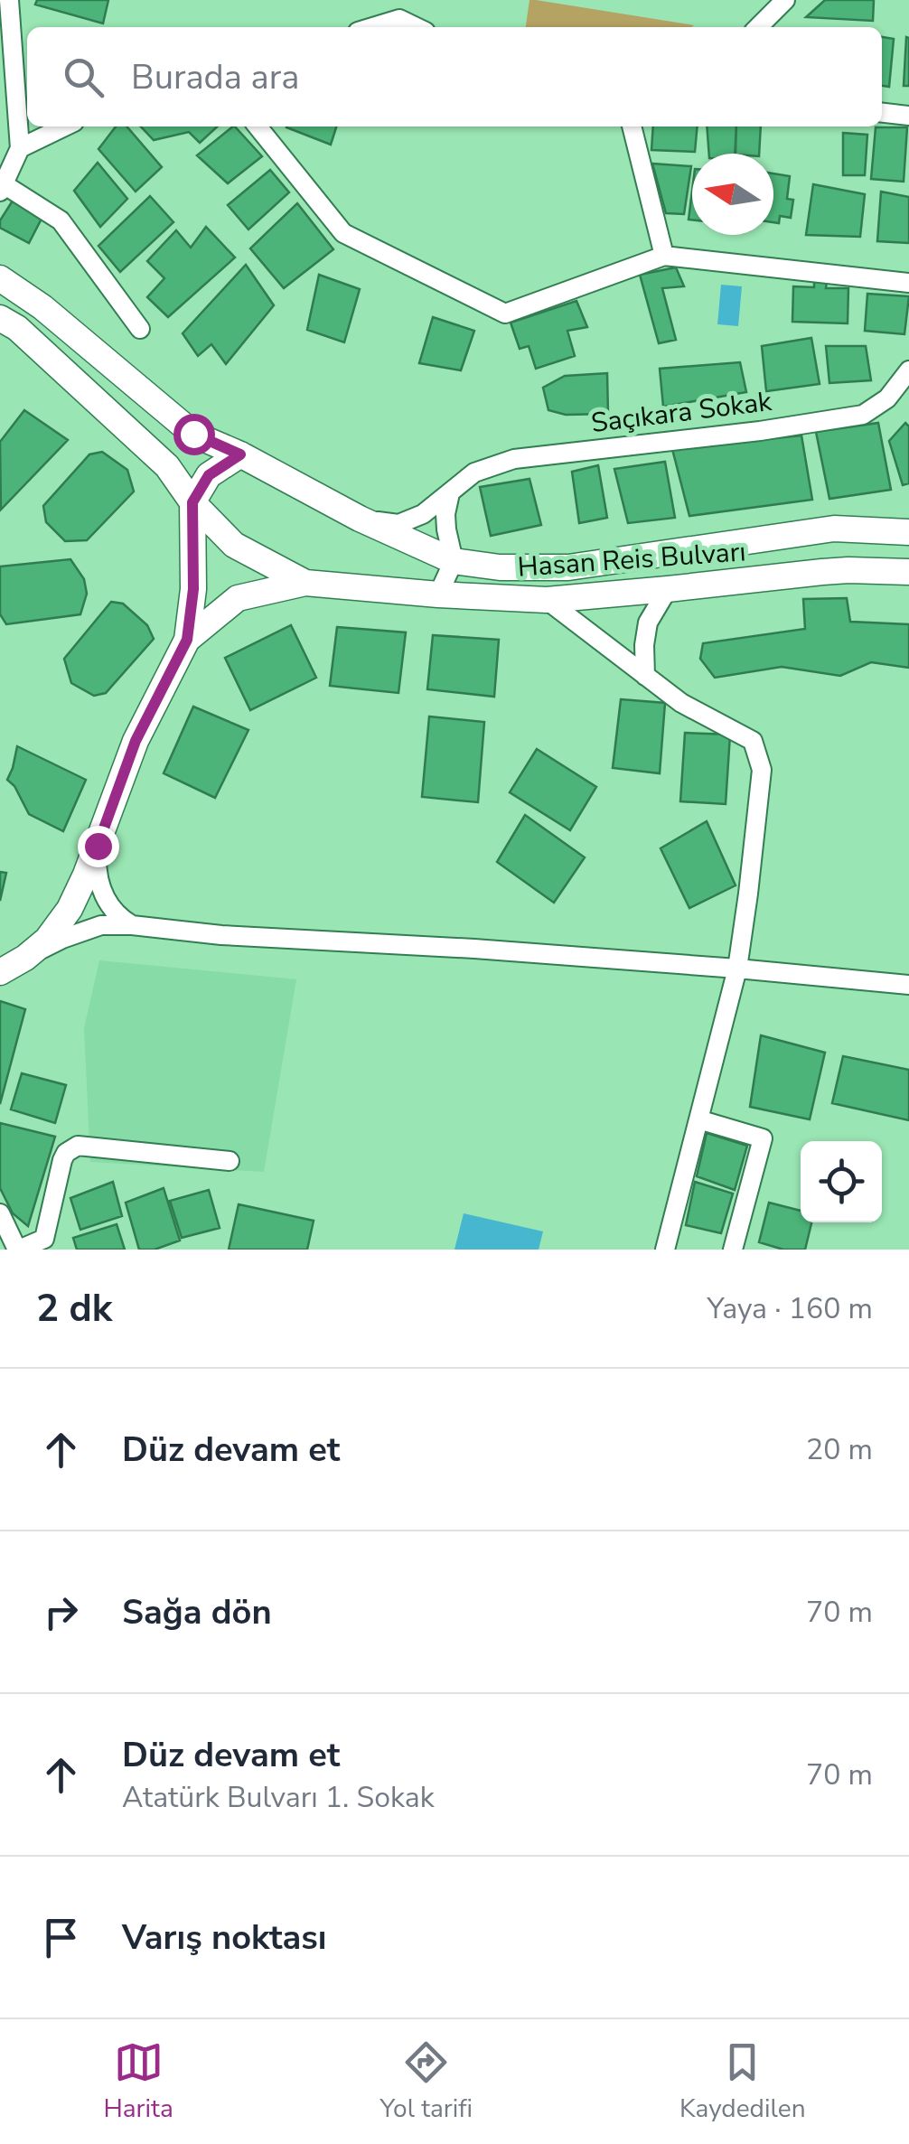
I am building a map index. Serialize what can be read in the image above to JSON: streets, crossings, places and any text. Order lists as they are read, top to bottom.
{
  "streets": {
    "main road": ["Hasan Reis Bulvarı"],
    "street": ["Saçıkara Sokak"]
  },
  "crossings": [
    ["Saçıkara Sokak", "Hasan Reis Bulvarı"]
  ],
  "north": "left",
  "page": {
    "search": "Burada ara",
    "heading": ["2 dk", "Yaya · 160 m"],
    "list": [
      ["Düz devam et", "20 m"],
      ["Sağa dön", "70 m"],
      ["Düz devam et", "Atatürk Bulvarı 1. Sokak", "70 m"],
      "Varış noktası"
    ],
    "nav": ["Harita", "Yol tarifi", "Kaydedilen"]
  }
}
